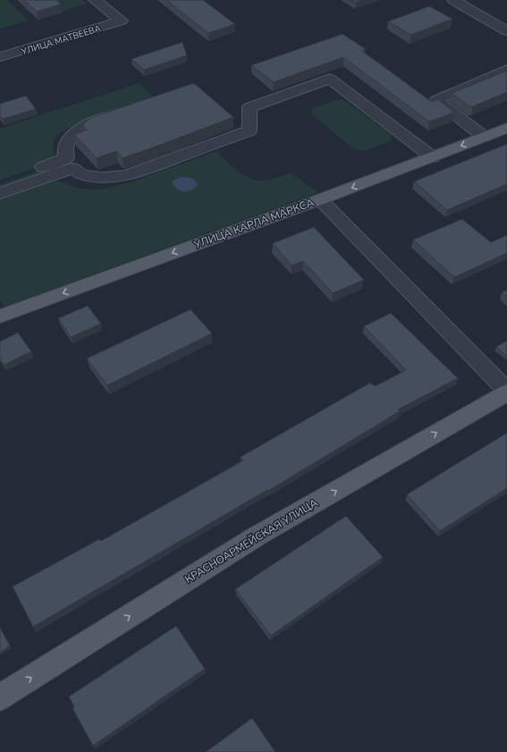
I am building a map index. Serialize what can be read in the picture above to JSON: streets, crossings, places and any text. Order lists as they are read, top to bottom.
{
  "streets": {
    "main road": ["УЛИЦА КАРЛА МАРКСА", "КРАСНОАРМЕЙСКАЯ УЛИЦА"],
    "street": ["УЛИЦА МАТВЕЕВА"]
  },
  "one_way": ["УЛИЦА КАРЛА МАРКСА", "КРАСНОАРМЕЙСКАЯ УЛИЦА"]
}
